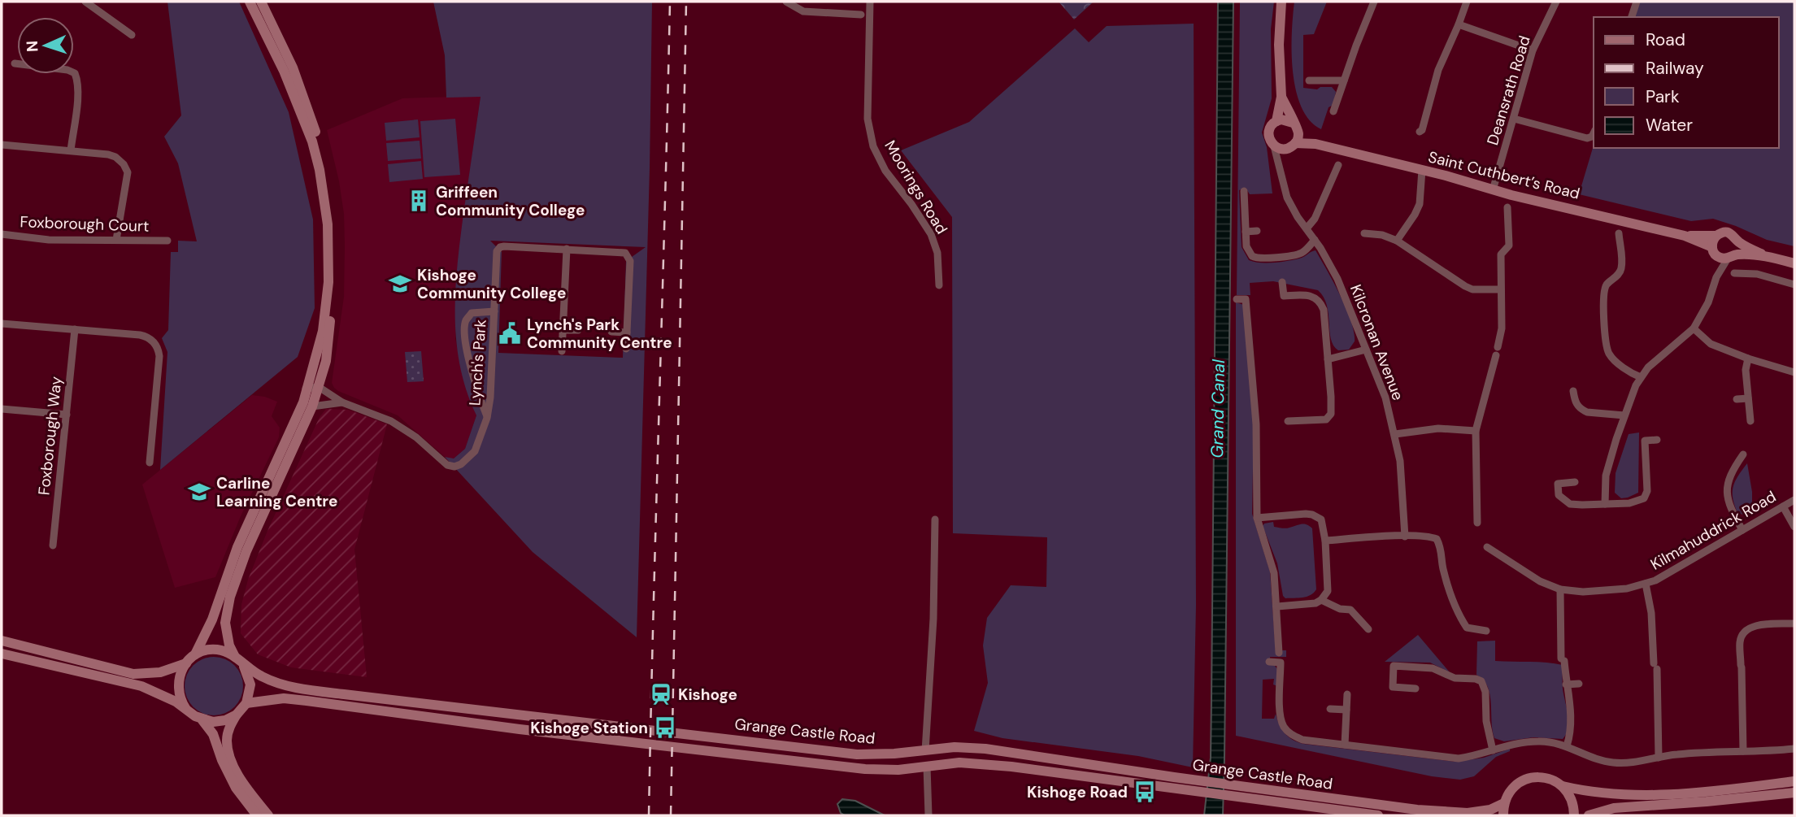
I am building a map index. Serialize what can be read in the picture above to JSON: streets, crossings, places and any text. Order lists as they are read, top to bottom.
{
  "streets": {
    "main road": ["Saint Cuthbert’s Road", "Grange Castle Road"],
    "street": [
      "Deansrath Road",
      "Moorings Road",
      "Foxborough Court",
      "Kilcronan Avenue",
      "Lynch's Park",
      "Foxborough Way",
      "Kilmahuddrick Road"
    ]
  },
  "crossings": [
    ["Deansrath Road", "Saint Cuthbert’s Road"],
    ["Saint Cuthbert’s Road", "Kilcronan Avenue"]
  ],
  "water": ["Grand Canal"],
  "places": {
    "building": ["Griffeen Community College"],
    "school or university": ["Kishoge Community College", "Carline Learning Centre"],
    "public building": ["Lynch's Park Community Centre"],
    "station": ["Kishoge"],
    "bus stop": ["Kishoge Station", "Kishoge Road"]
  },
  "legend": [
    "Road",
    "Railway",
    "Park",
    "Water"
  ],
  "north": "left"
}
